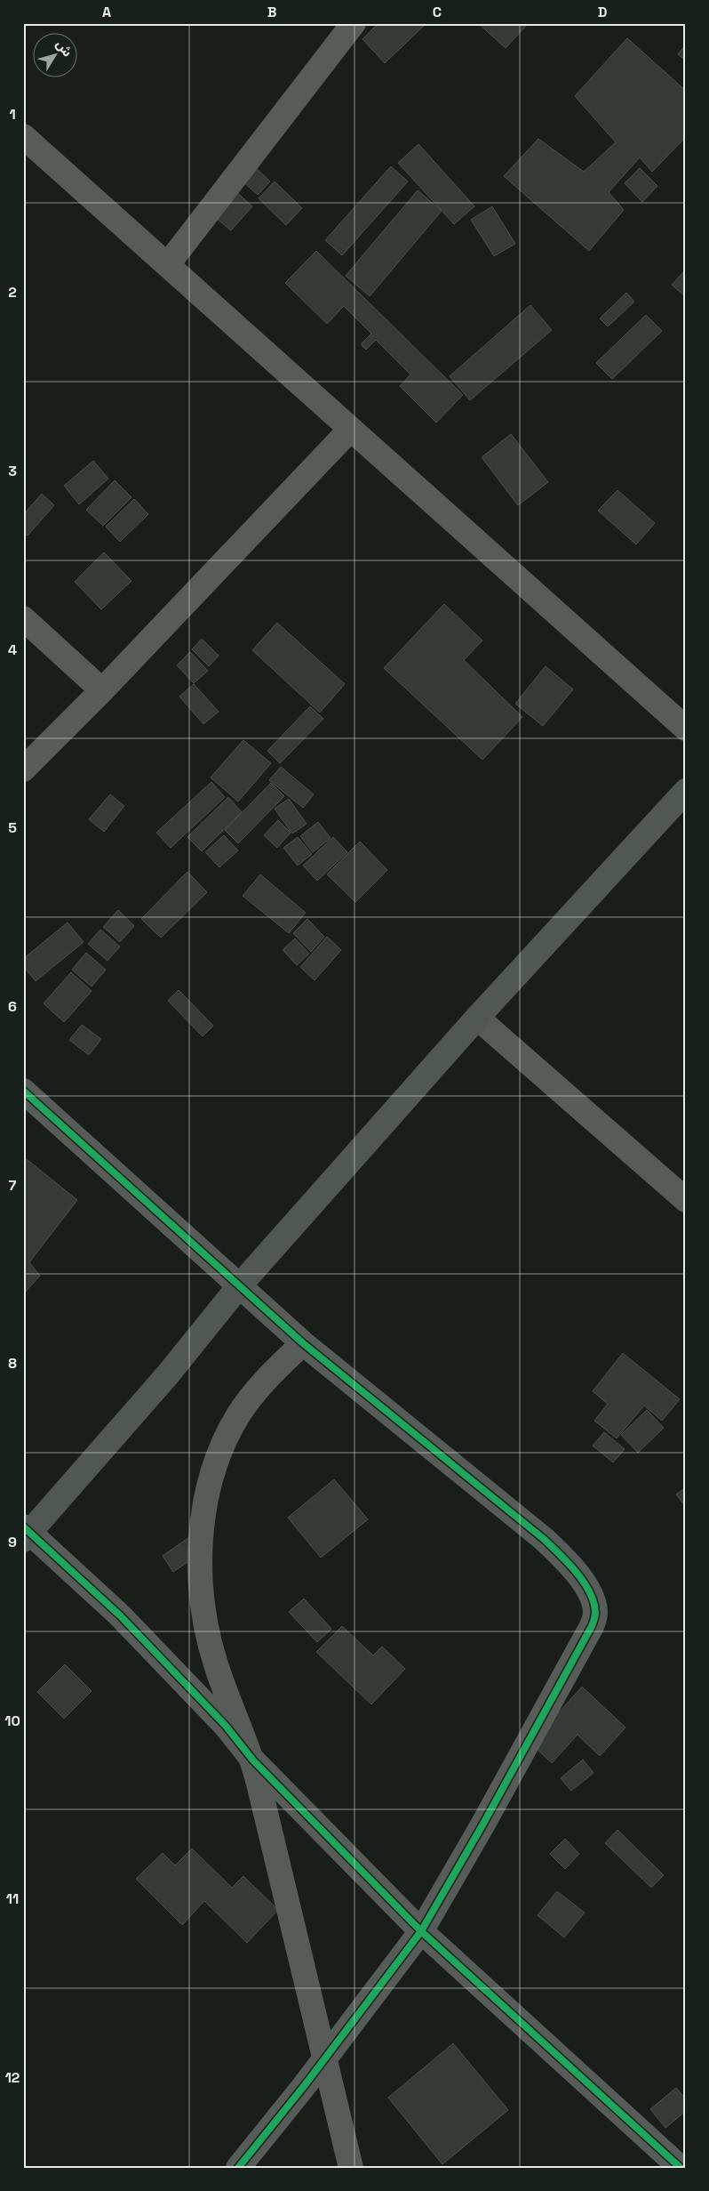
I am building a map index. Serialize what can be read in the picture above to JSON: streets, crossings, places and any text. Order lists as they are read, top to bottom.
{
  "north": "top right",
  "grid": {
    "columns": [
      "A",
      "B",
      "C",
      "D"
    ],
    "rows": [
      "1",
      "2",
      "3",
      "4",
      "5",
      "6",
      "7",
      "8",
      "9",
      "10",
      "11",
      "12"
    ]
  }
}
